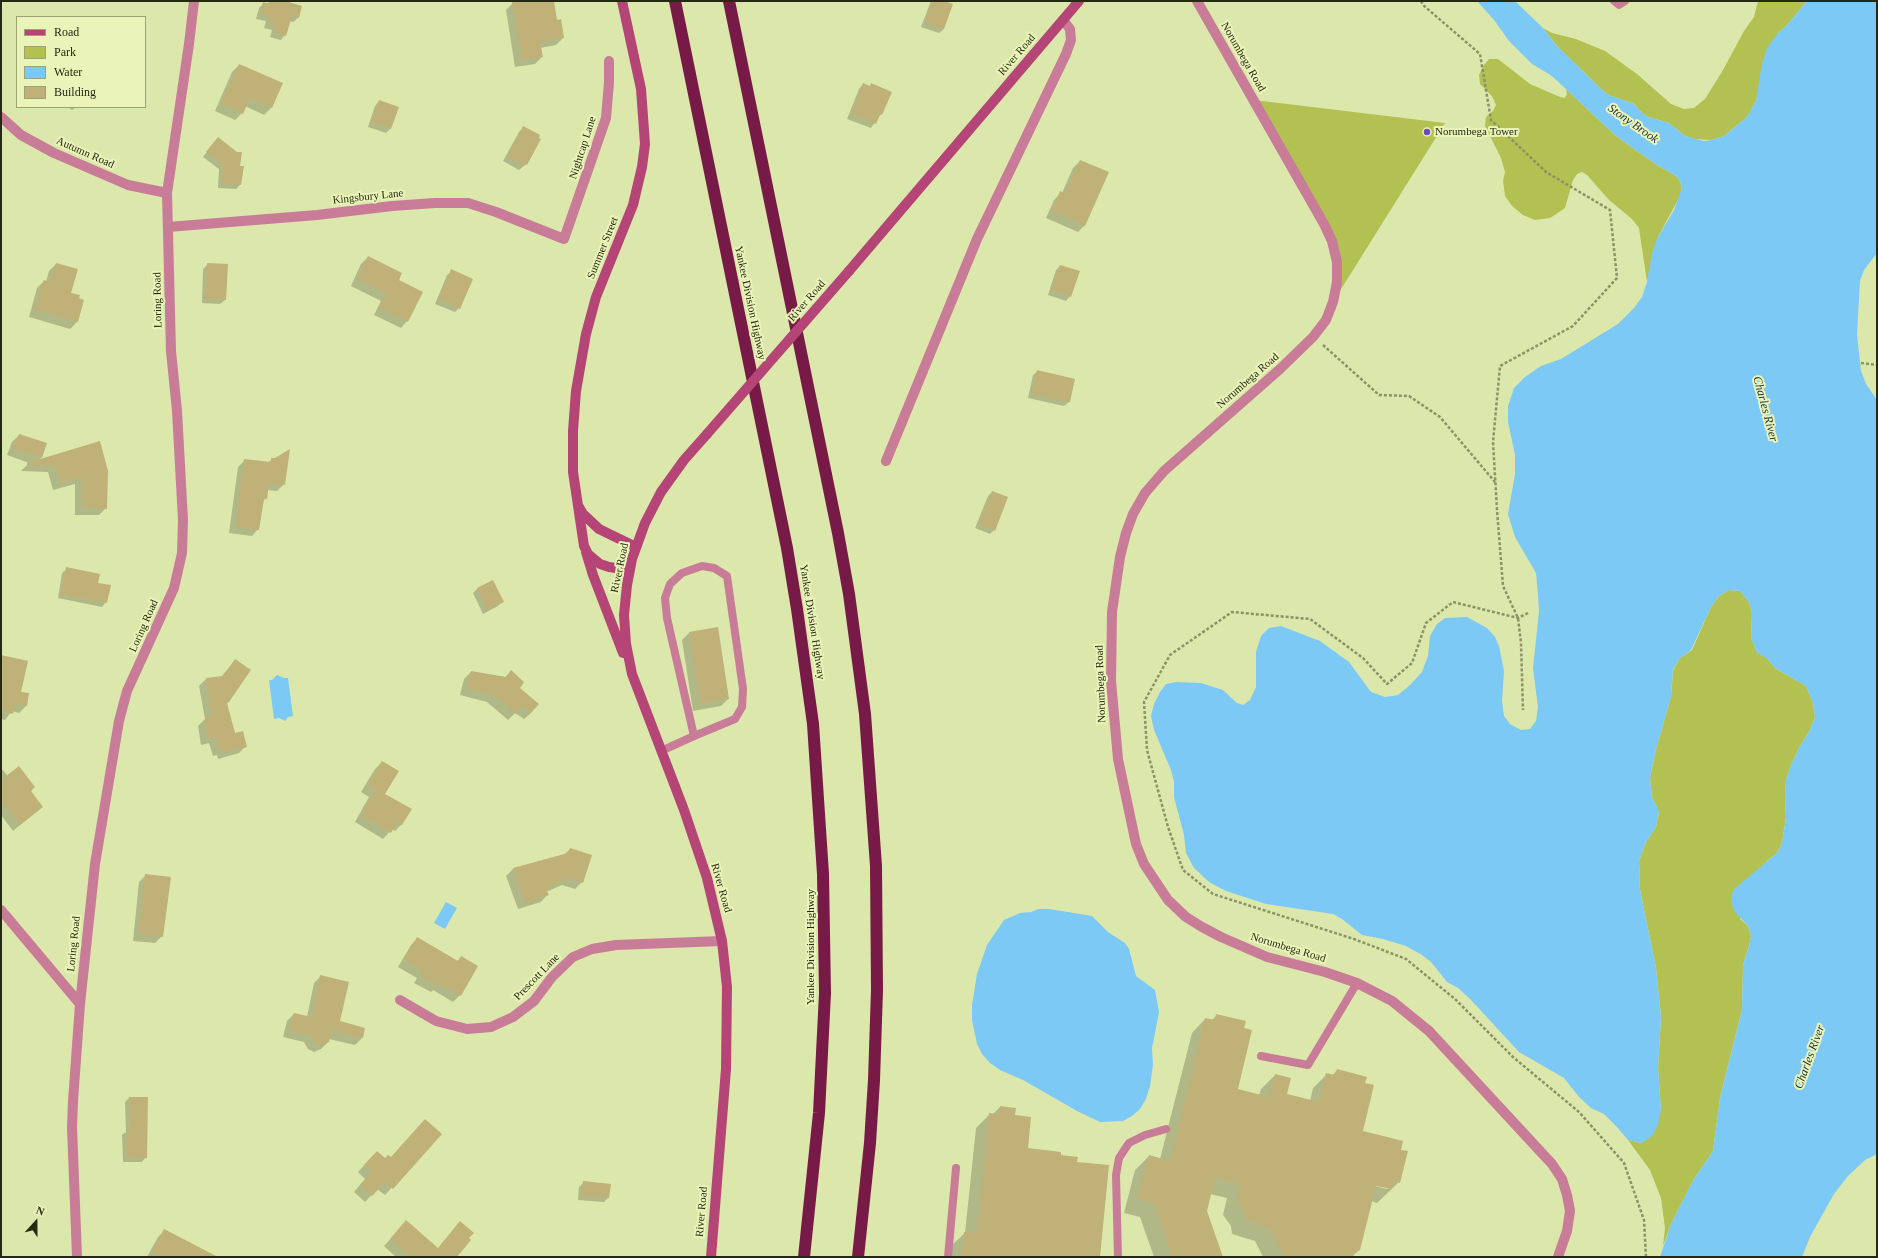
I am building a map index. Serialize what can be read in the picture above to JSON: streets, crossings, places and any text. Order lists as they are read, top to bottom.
{
  "streets": {
    "highway": ["Yankee Division Highway"],
    "main road": ["River Road", "Summer Street"],
    "street": [
      "Norumbega Road",
      "Nightcap Lane",
      "Autumn Road",
      "Kingsbury Lane",
      "Loring Road",
      "Prescott Lane"
    ]
  },
  "crossings": [
    ["River Road", "Summer Street"],
    ["River Road", "Prescott Lane"],
    ["Nightcap Lane", "Kingsbury Lane"],
    ["Autumn Road", "Loring Road"],
    ["Kingsbury Lane", "Loring Road"]
  ],
  "water": ["Stony Brook", "Charles River"],
  "places": ["Norumbega Tower"],
  "legend": [
    "Road",
    "Park",
    "Water",
    "Building"
  ],
  "north": "top"
}
